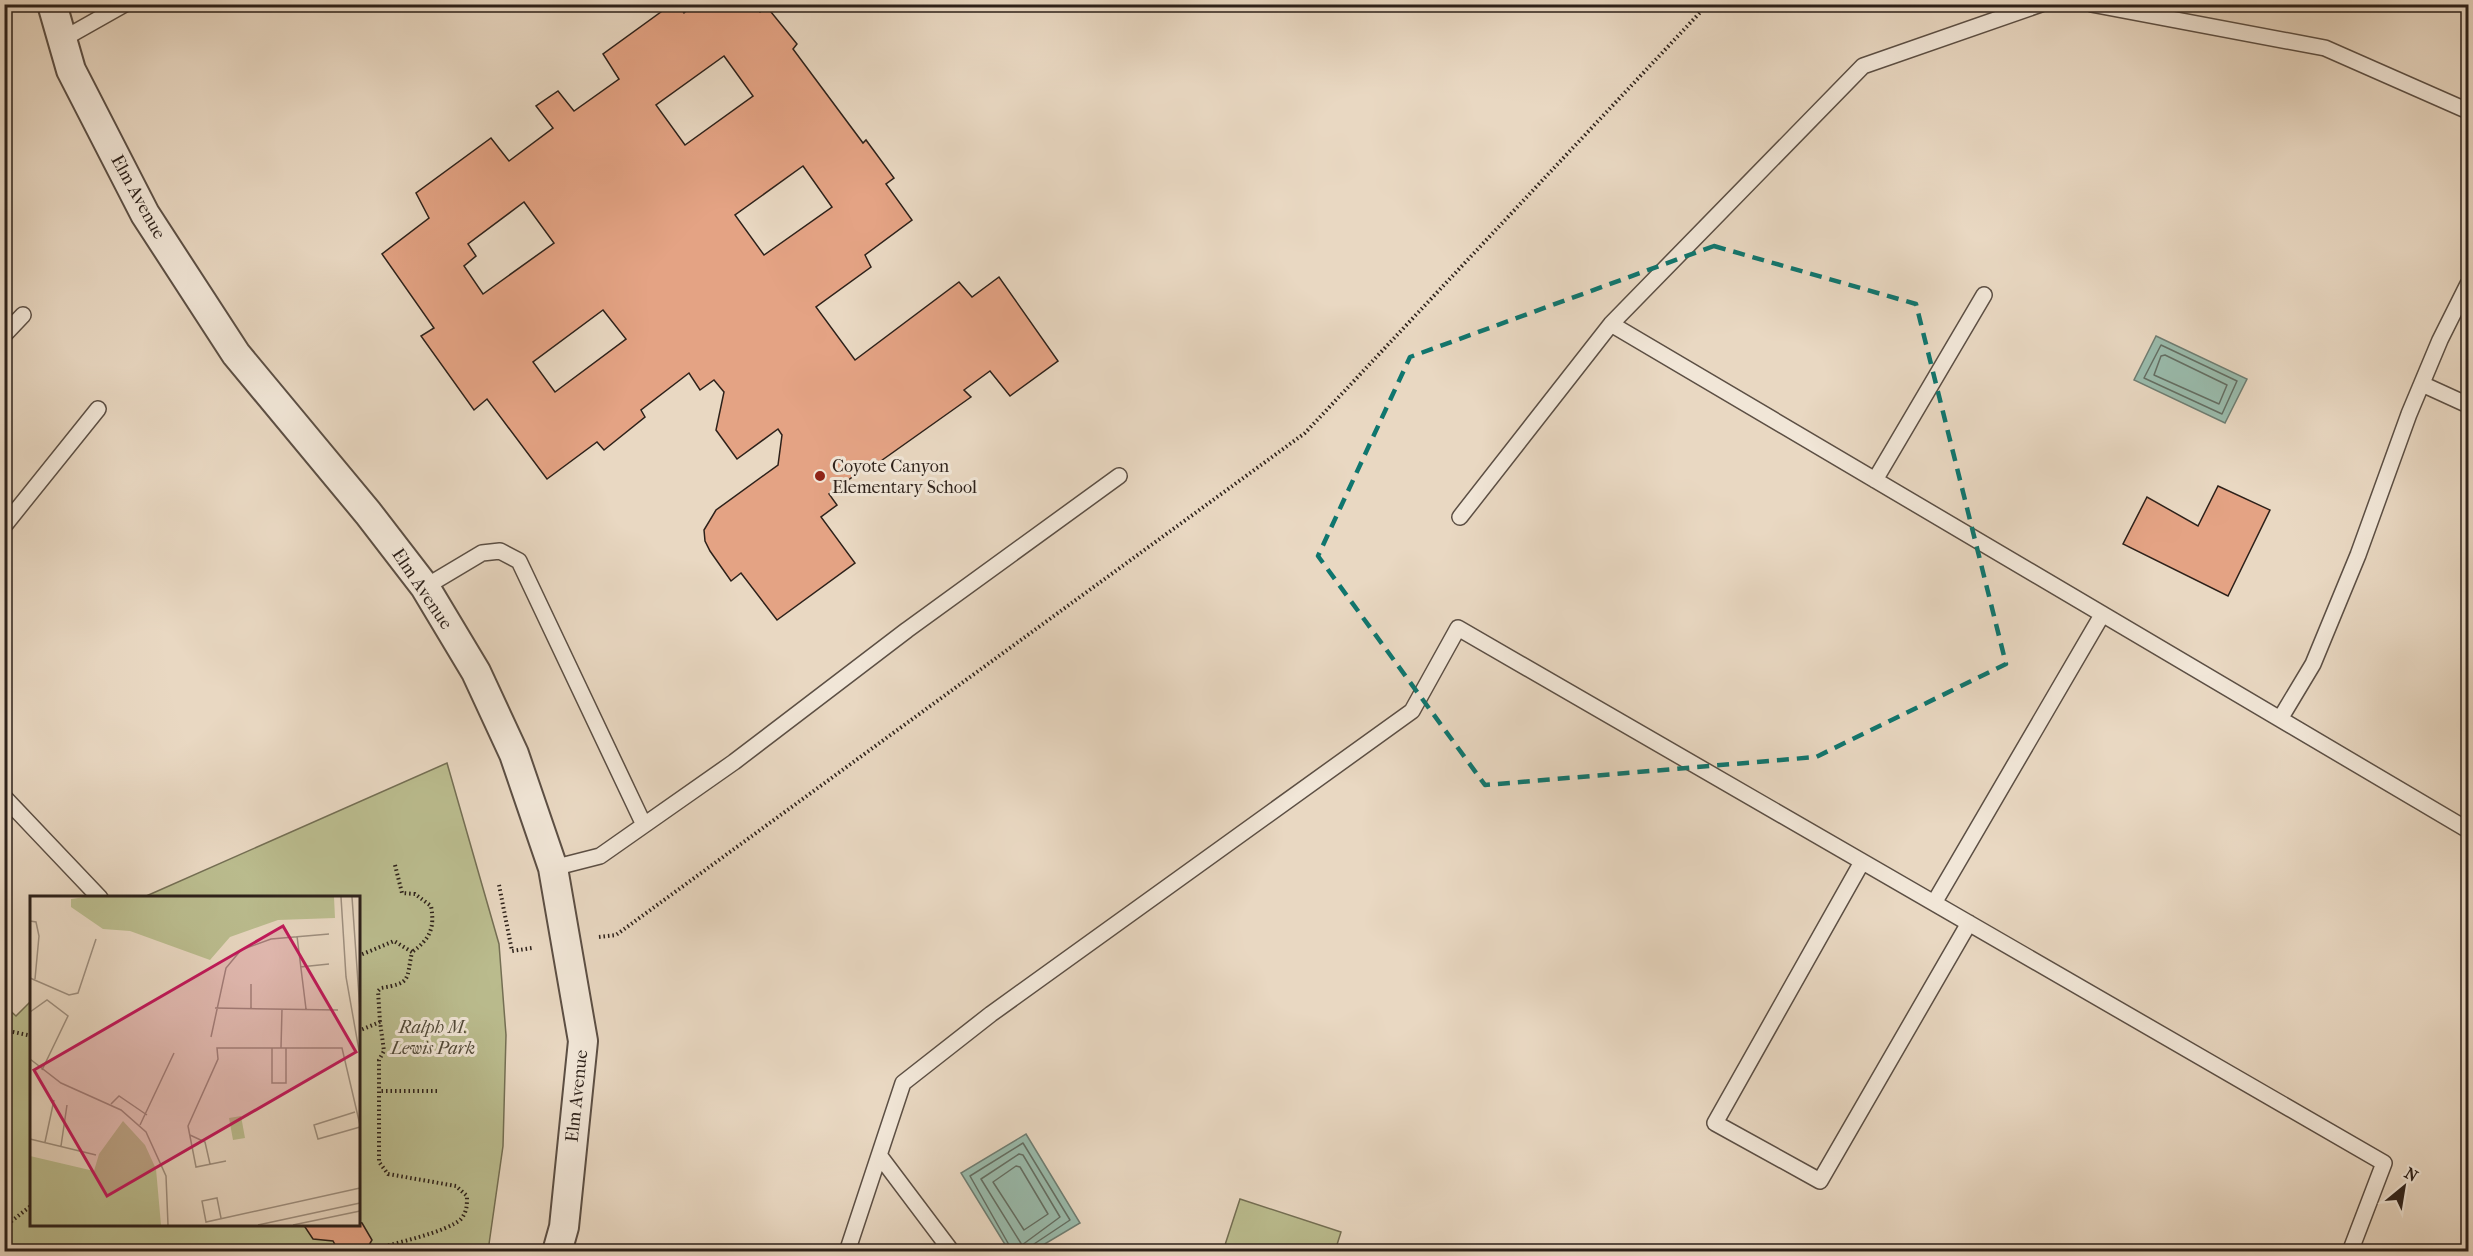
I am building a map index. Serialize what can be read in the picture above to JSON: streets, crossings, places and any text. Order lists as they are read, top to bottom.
{
  "streets": {
    "street": ["Elm Avenue"]
  },
  "parks": ["Ralph M. Lewis Park"],
  "places": ["Coyote Canyon Elementary School"],
  "north": "top right"
}
